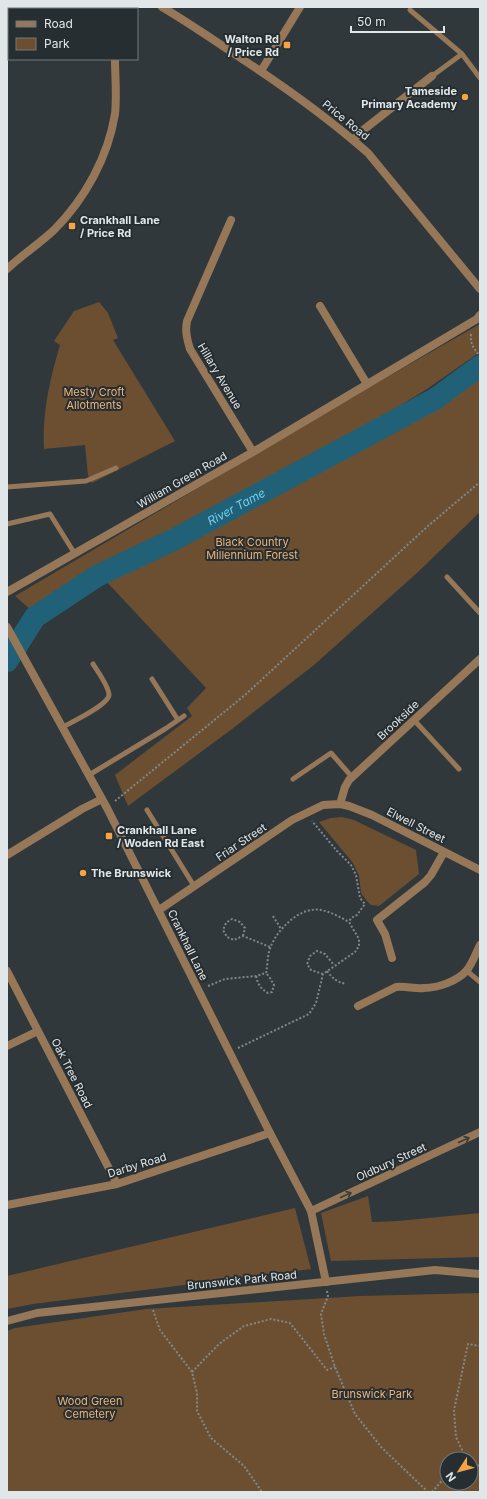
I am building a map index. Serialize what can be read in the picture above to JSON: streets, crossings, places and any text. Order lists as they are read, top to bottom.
{
  "streets": {
    "street": [
      "Price Road",
      "Hillary Avenue",
      "William Green Road",
      "Brookside",
      "Elwell Street",
      "Friar Street",
      "Crankhall Lane",
      "Oak Tree Road",
      "Oldbury Street",
      "Darby Road",
      "Brunswick Park Road"
    ]
  },
  "crossings": [
    ["Hillary Avenue", "William Green Road"],
    ["Brookside", "Elwell Street"],
    ["Brookside", "Friar Street"],
    ["Elwell Street", "Friar Street"],
    ["Friar Street", "Crankhall Lane"],
    ["Crankhall Lane", "Oldbury Street"],
    ["Crankhall Lane", "Darby Road"],
    ["Crankhall Lane", "Brunswick Park Road"],
    ["Oak Tree Road", "Darby Road"]
  ],
  "one_way": ["Oldbury Street"],
  "water": ["River Tame"],
  "parks": [
    "Mesty Croft Allotments",
    "Black Country Millennium Forest",
    "Brunswick Park",
    "Wood Green Cemetery"
  ],
  "places": {
    "transit": ["Walton Rd / Price Rd", "Crankhall Lane / Price Rd", "Crankhall Lane / Woden Rd East"],
    "other": ["Tameside Primary Academy", "The Brunswick"]
  },
  "legend": ["Road", "Park"],
  "scale_bar": "50 m",
  "north": "bottom left"
}
